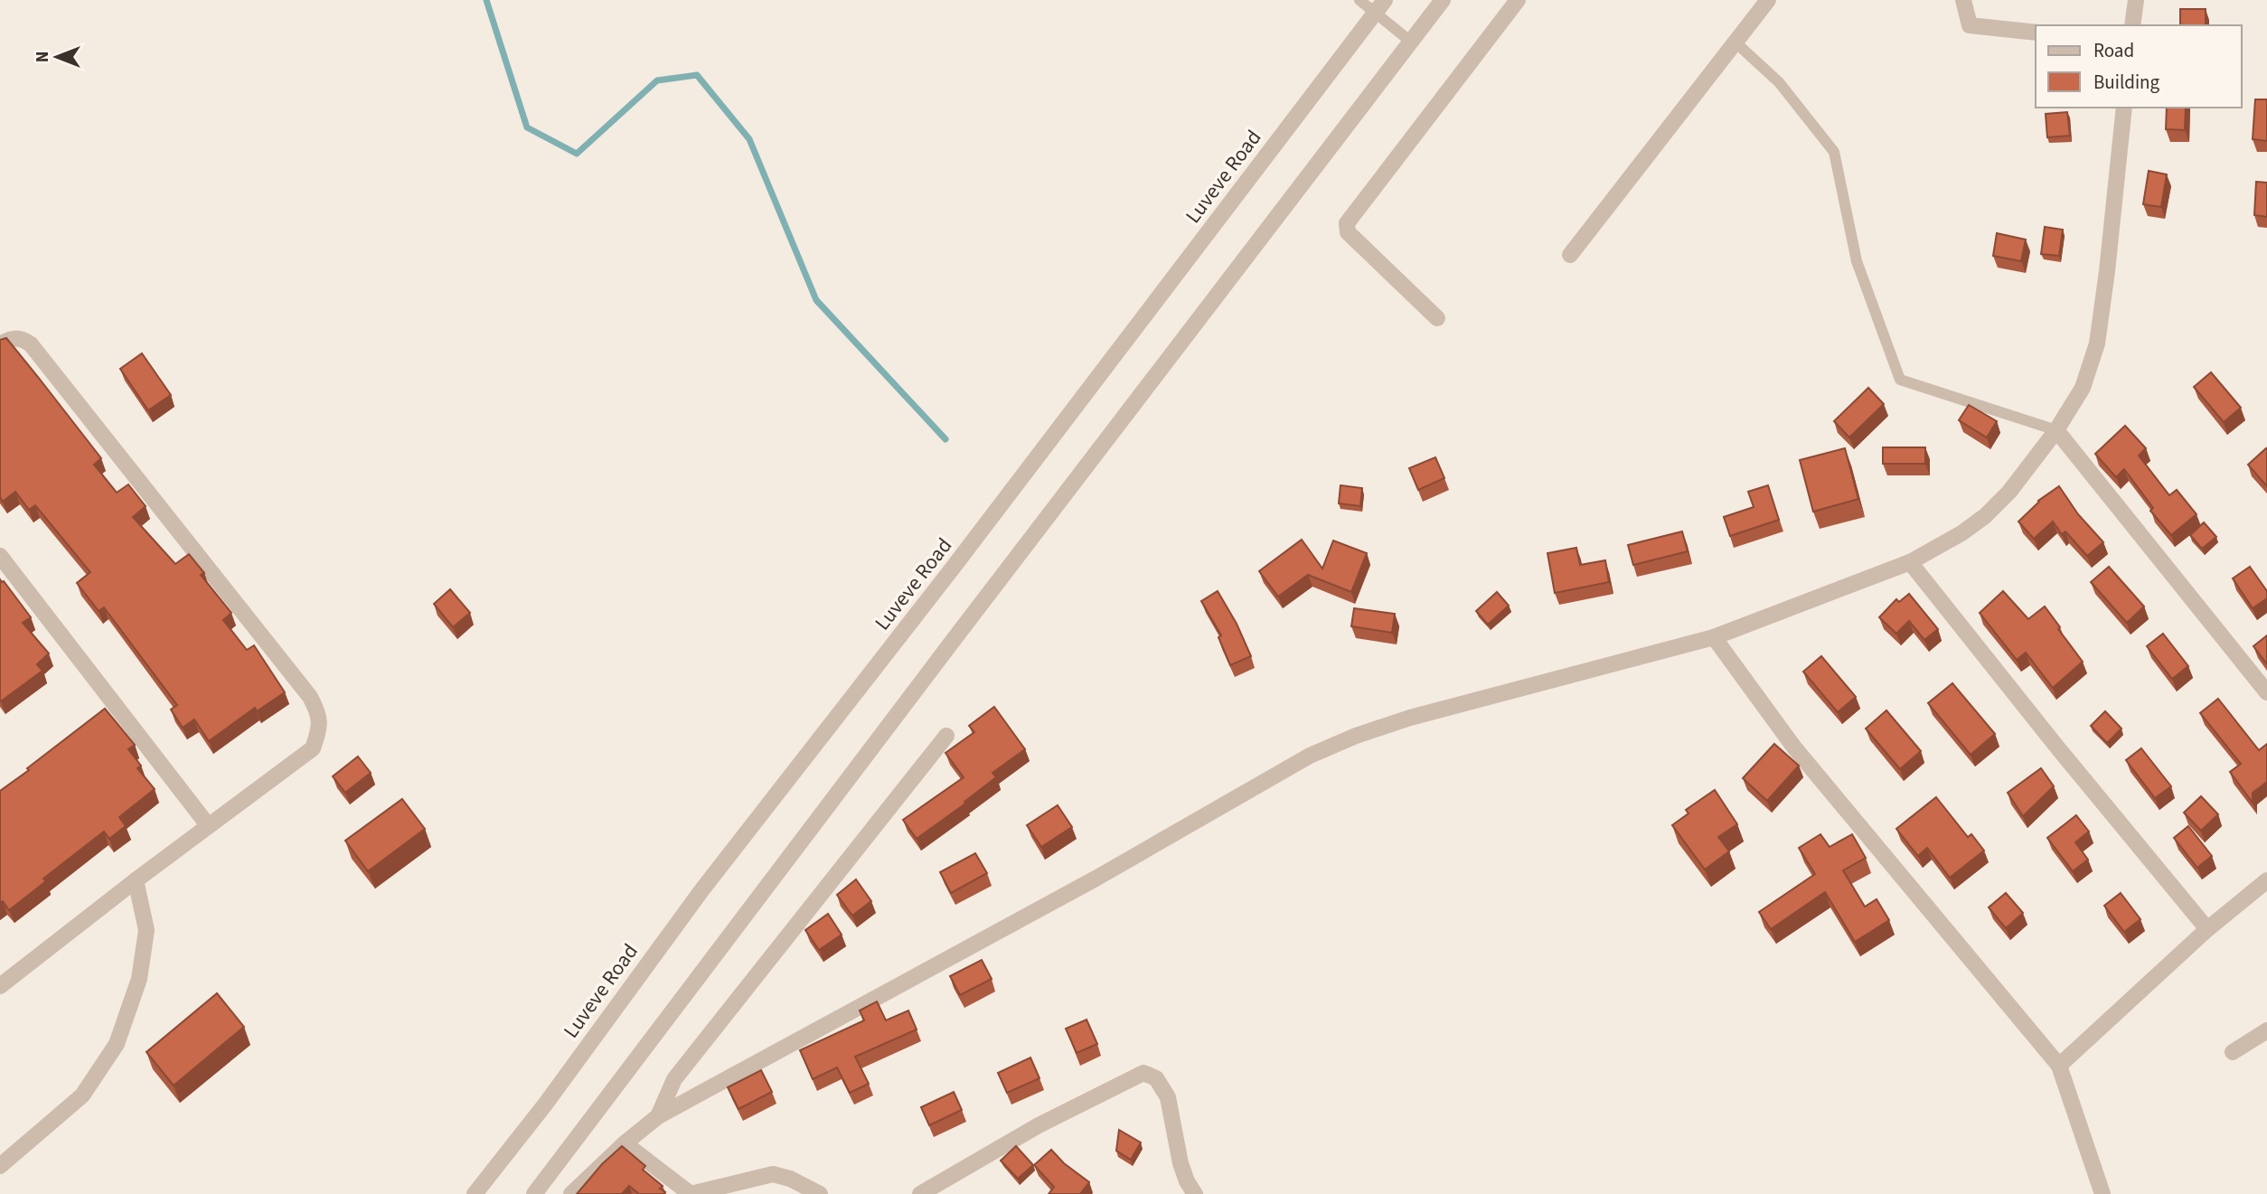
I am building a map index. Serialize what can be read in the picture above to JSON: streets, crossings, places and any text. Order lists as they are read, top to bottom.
{
  "streets": {
    "street": ["Luveve Road"]
  },
  "legend": ["Road", "Building"],
  "north": "left"
}
